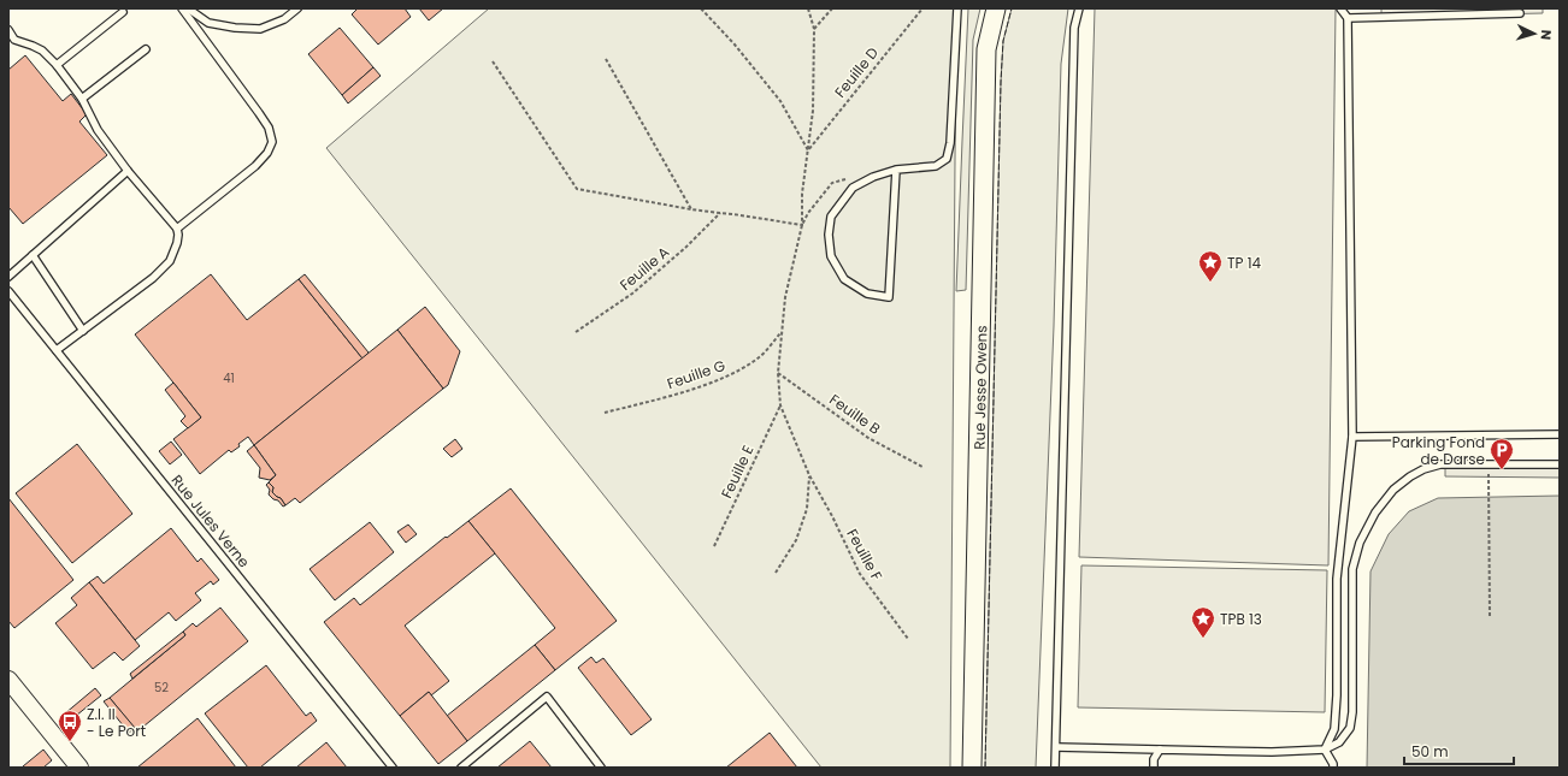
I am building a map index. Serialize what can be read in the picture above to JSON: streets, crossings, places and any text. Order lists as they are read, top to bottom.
{
  "streets": {
    "main road": ["Rue Jesse Owens"],
    "lane": ["Rue Jules Verne"],
    "path": [
      "Feuille D",
      "Feuille A",
      "Feuille G",
      "Feuille B",
      "Feuille E",
      "Feuille F"
    ]
  },
  "crossings": [
    ["Feuille E", "Feuille F"]
  ],
  "places": {
    "place": ["TP 14", "TPB 13"],
    "parking": ["Parking Fond de Darse"],
    "bus stop": ["Z.I. II - Le Port"]
  },
  "house_numbers": ["41", "52"],
  "scale_bar": "50 m",
  "north": "right"
}
